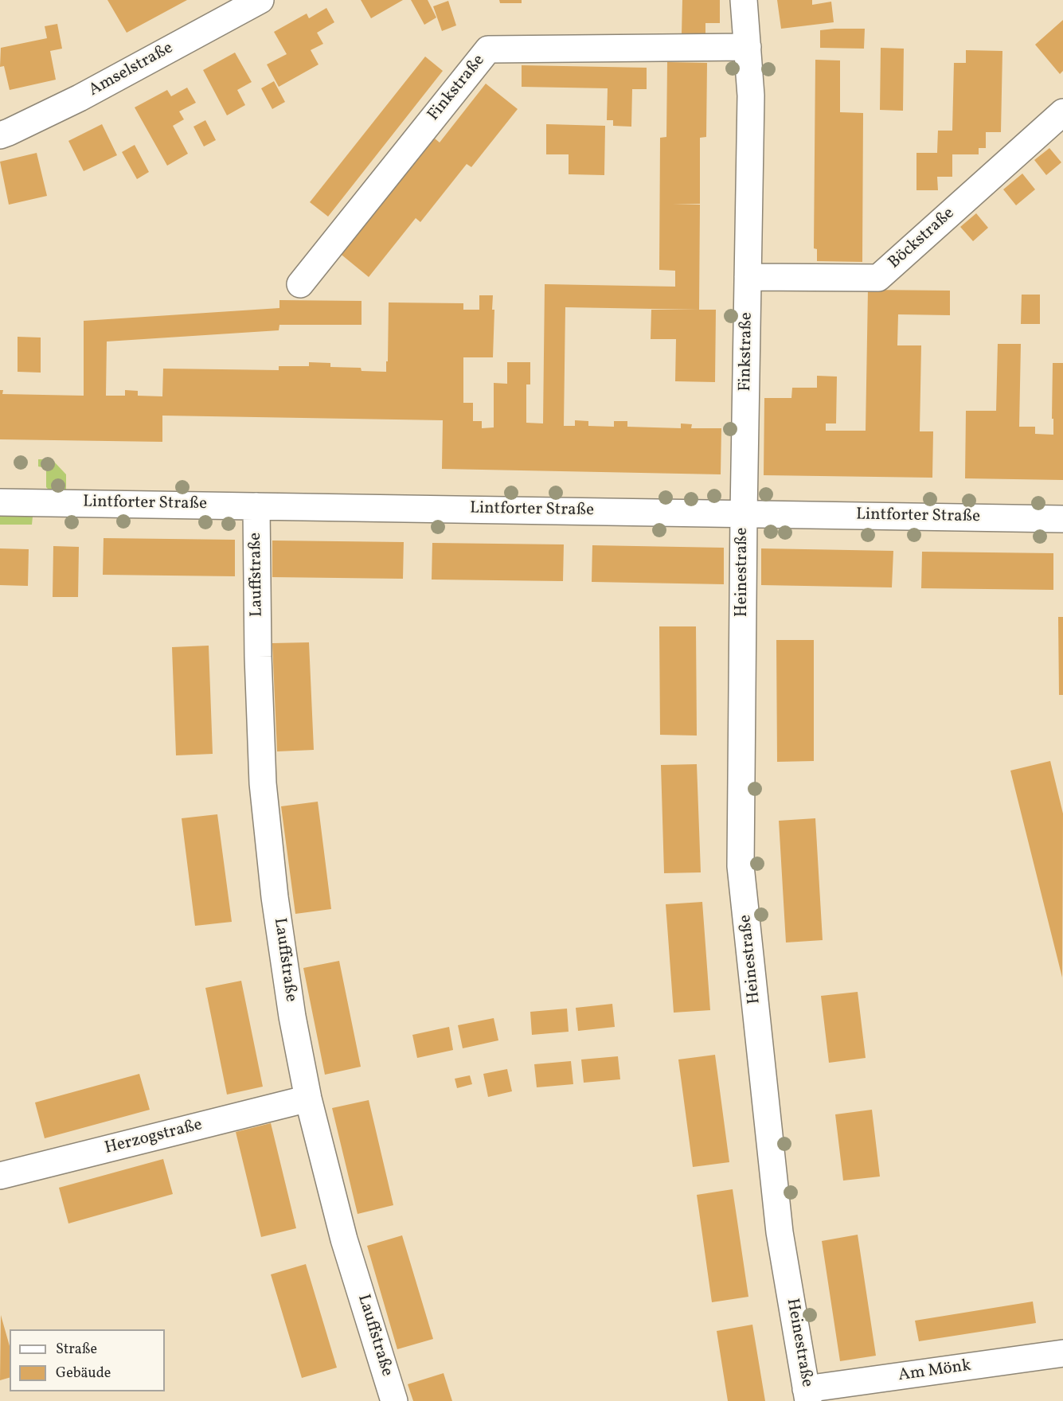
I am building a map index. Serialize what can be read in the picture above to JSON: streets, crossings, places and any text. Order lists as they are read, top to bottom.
{
  "streets": {
    "street": [
      "Amselstraße",
      "Finkstraße",
      "Böckstraße",
      "Lintforter Straße",
      "Heinestraße",
      "Lauffstraße",
      "Herzogstraße",
      "Am Mönk"
    ]
  },
  "crossings": [
    ["Finkstraße", "Böckstraße"],
    ["Finkstraße", "Lintforter Straße"],
    ["Finkstraße", "Heinestraße"],
    ["Lintforter Straße", "Heinestraße"],
    ["Lintforter Straße", "Lauffstraße"],
    ["Heinestraße", "Am Mönk"],
    ["Lauffstraße", "Herzogstraße"]
  ],
  "legend": ["Straße", "Gebäude"]
}
